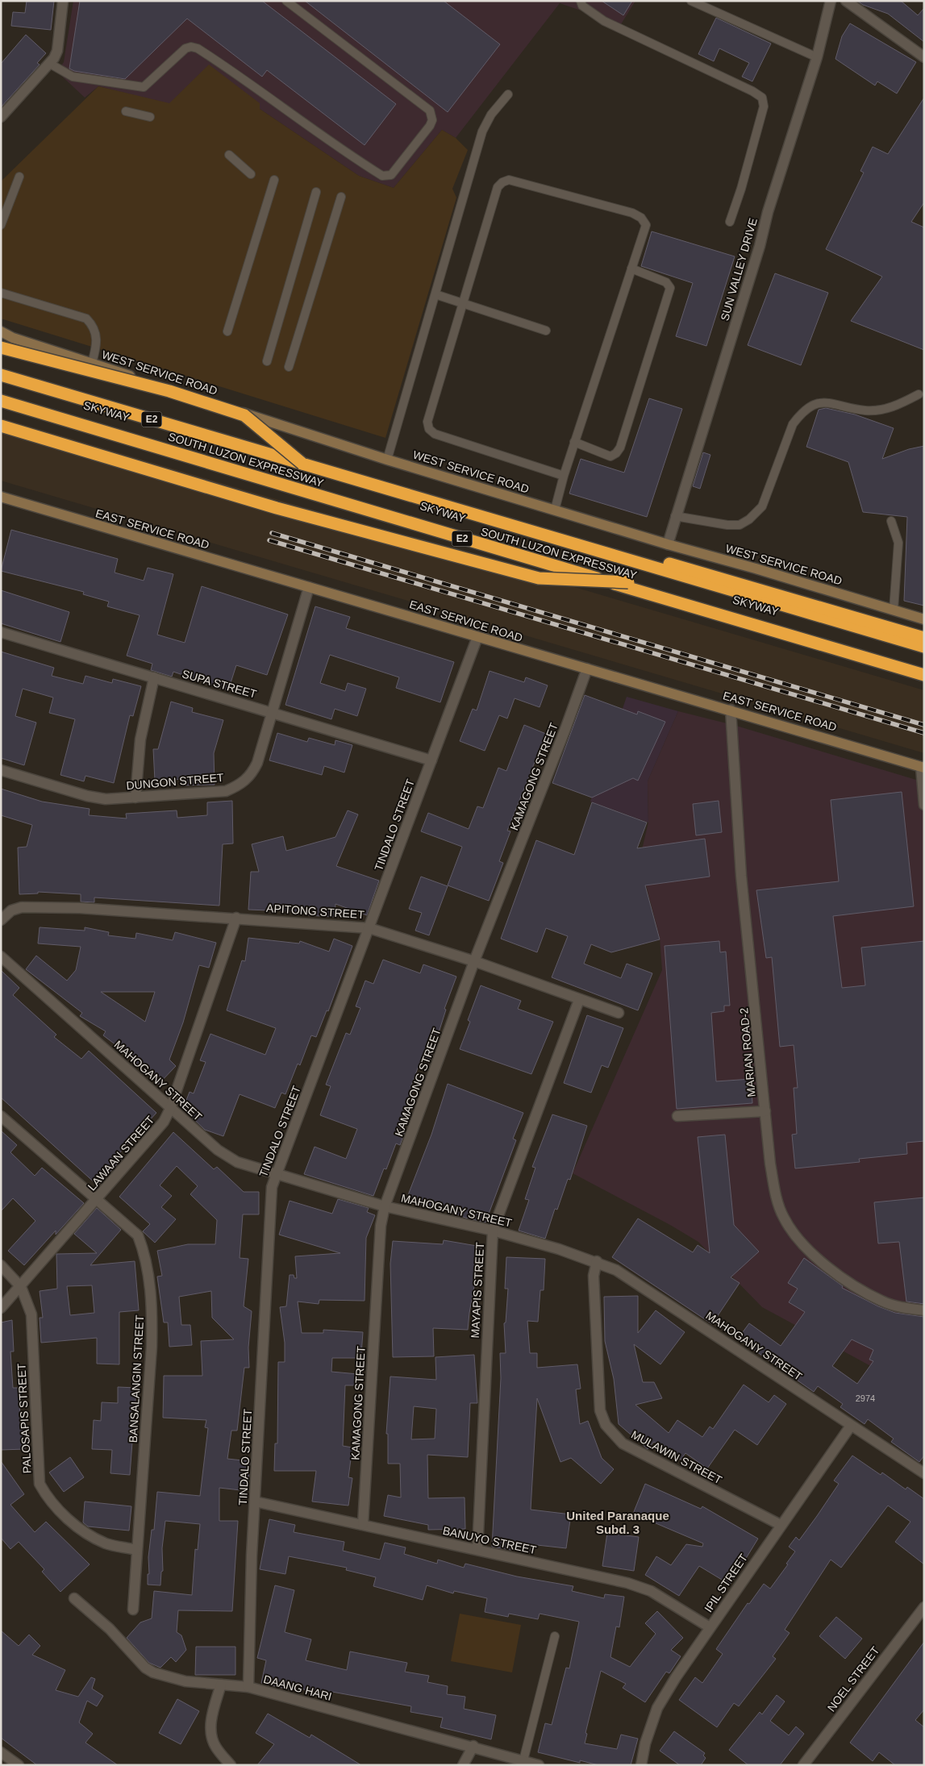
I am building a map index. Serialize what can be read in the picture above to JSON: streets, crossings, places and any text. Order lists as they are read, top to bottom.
{
  "streets": {
    "highway": ["SKYWAY", "E2", "SOUTH LUZON EXPRESSWAY"],
    "main road": ["WEST SERVICE ROAD", "EAST SERVICE ROAD"],
    "street": [
      "SUN VALLEY DRIVE",
      "SUPA STREET",
      "KAMAGONG STREET",
      "DUNGON STREET",
      "TINDALO STREET",
      "APITONG STREET",
      "MARIAN ROAD-2",
      "MAHOGANY STREET",
      "LAWAAN STREET",
      "MAYAPIS STREET",
      "BANSALANGIN STREET",
      "PALOSAPIS STREET",
      "MULAWIN STREET",
      "BANUYO STREET",
      "IPIL STREET",
      "NOEL STREET",
      "DAANG HARI"
    ]
  },
  "crossings": [
    ["SUN VALLEY DRIVE", "WEST SERVICE ROAD"],
    ["EAST SERVICE ROAD", "KAMAGONG STREET"],
    ["EAST SERVICE ROAD", "DUNGON STREET"],
    ["EAST SERVICE ROAD", "TINDALO STREET"],
    ["EAST SERVICE ROAD", "MARIAN ROAD-2"],
    ["SUPA STREET", "DUNGON STREET"],
    ["SUPA STREET", "TINDALO STREET"],
    ["KAMAGONG STREET", "APITONG STREET"],
    ["KAMAGONG STREET", "MAHOGANY STREET"],
    ["KAMAGONG STREET", "BANUYO STREET"],
    ["TINDALO STREET", "APITONG STREET"],
    ["TINDALO STREET", "MAHOGANY STREET"],
    ["TINDALO STREET", "BANUYO STREET"],
    ["TINDALO STREET", "DAANG HARI"],
    ["APITONG STREET", "LAWAAN STREET"],
    ["APITONG STREET", "MAYAPIS STREET"],
    ["MAHOGANY STREET", "LAWAAN STREET"],
    ["MAHOGANY STREET", "MAYAPIS STREET"],
    ["MAHOGANY STREET", "MULAWIN STREET"],
    ["MAHOGANY STREET", "IPIL STREET"],
    ["LAWAAN STREET", "BANSALANGIN STREET"],
    ["LAWAAN STREET", "PALOSAPIS STREET"],
    ["MAYAPIS STREET", "BANUYO STREET"],
    ["BANSALANGIN STREET", "PALOSAPIS STREET"],
    ["MULAWIN STREET", "IPIL STREET"],
    ["BANUYO STREET", "IPIL STREET"]
  ],
  "districts": ["United Paranaque Subd. 3"],
  "house_numbers": ["2974"]
}
